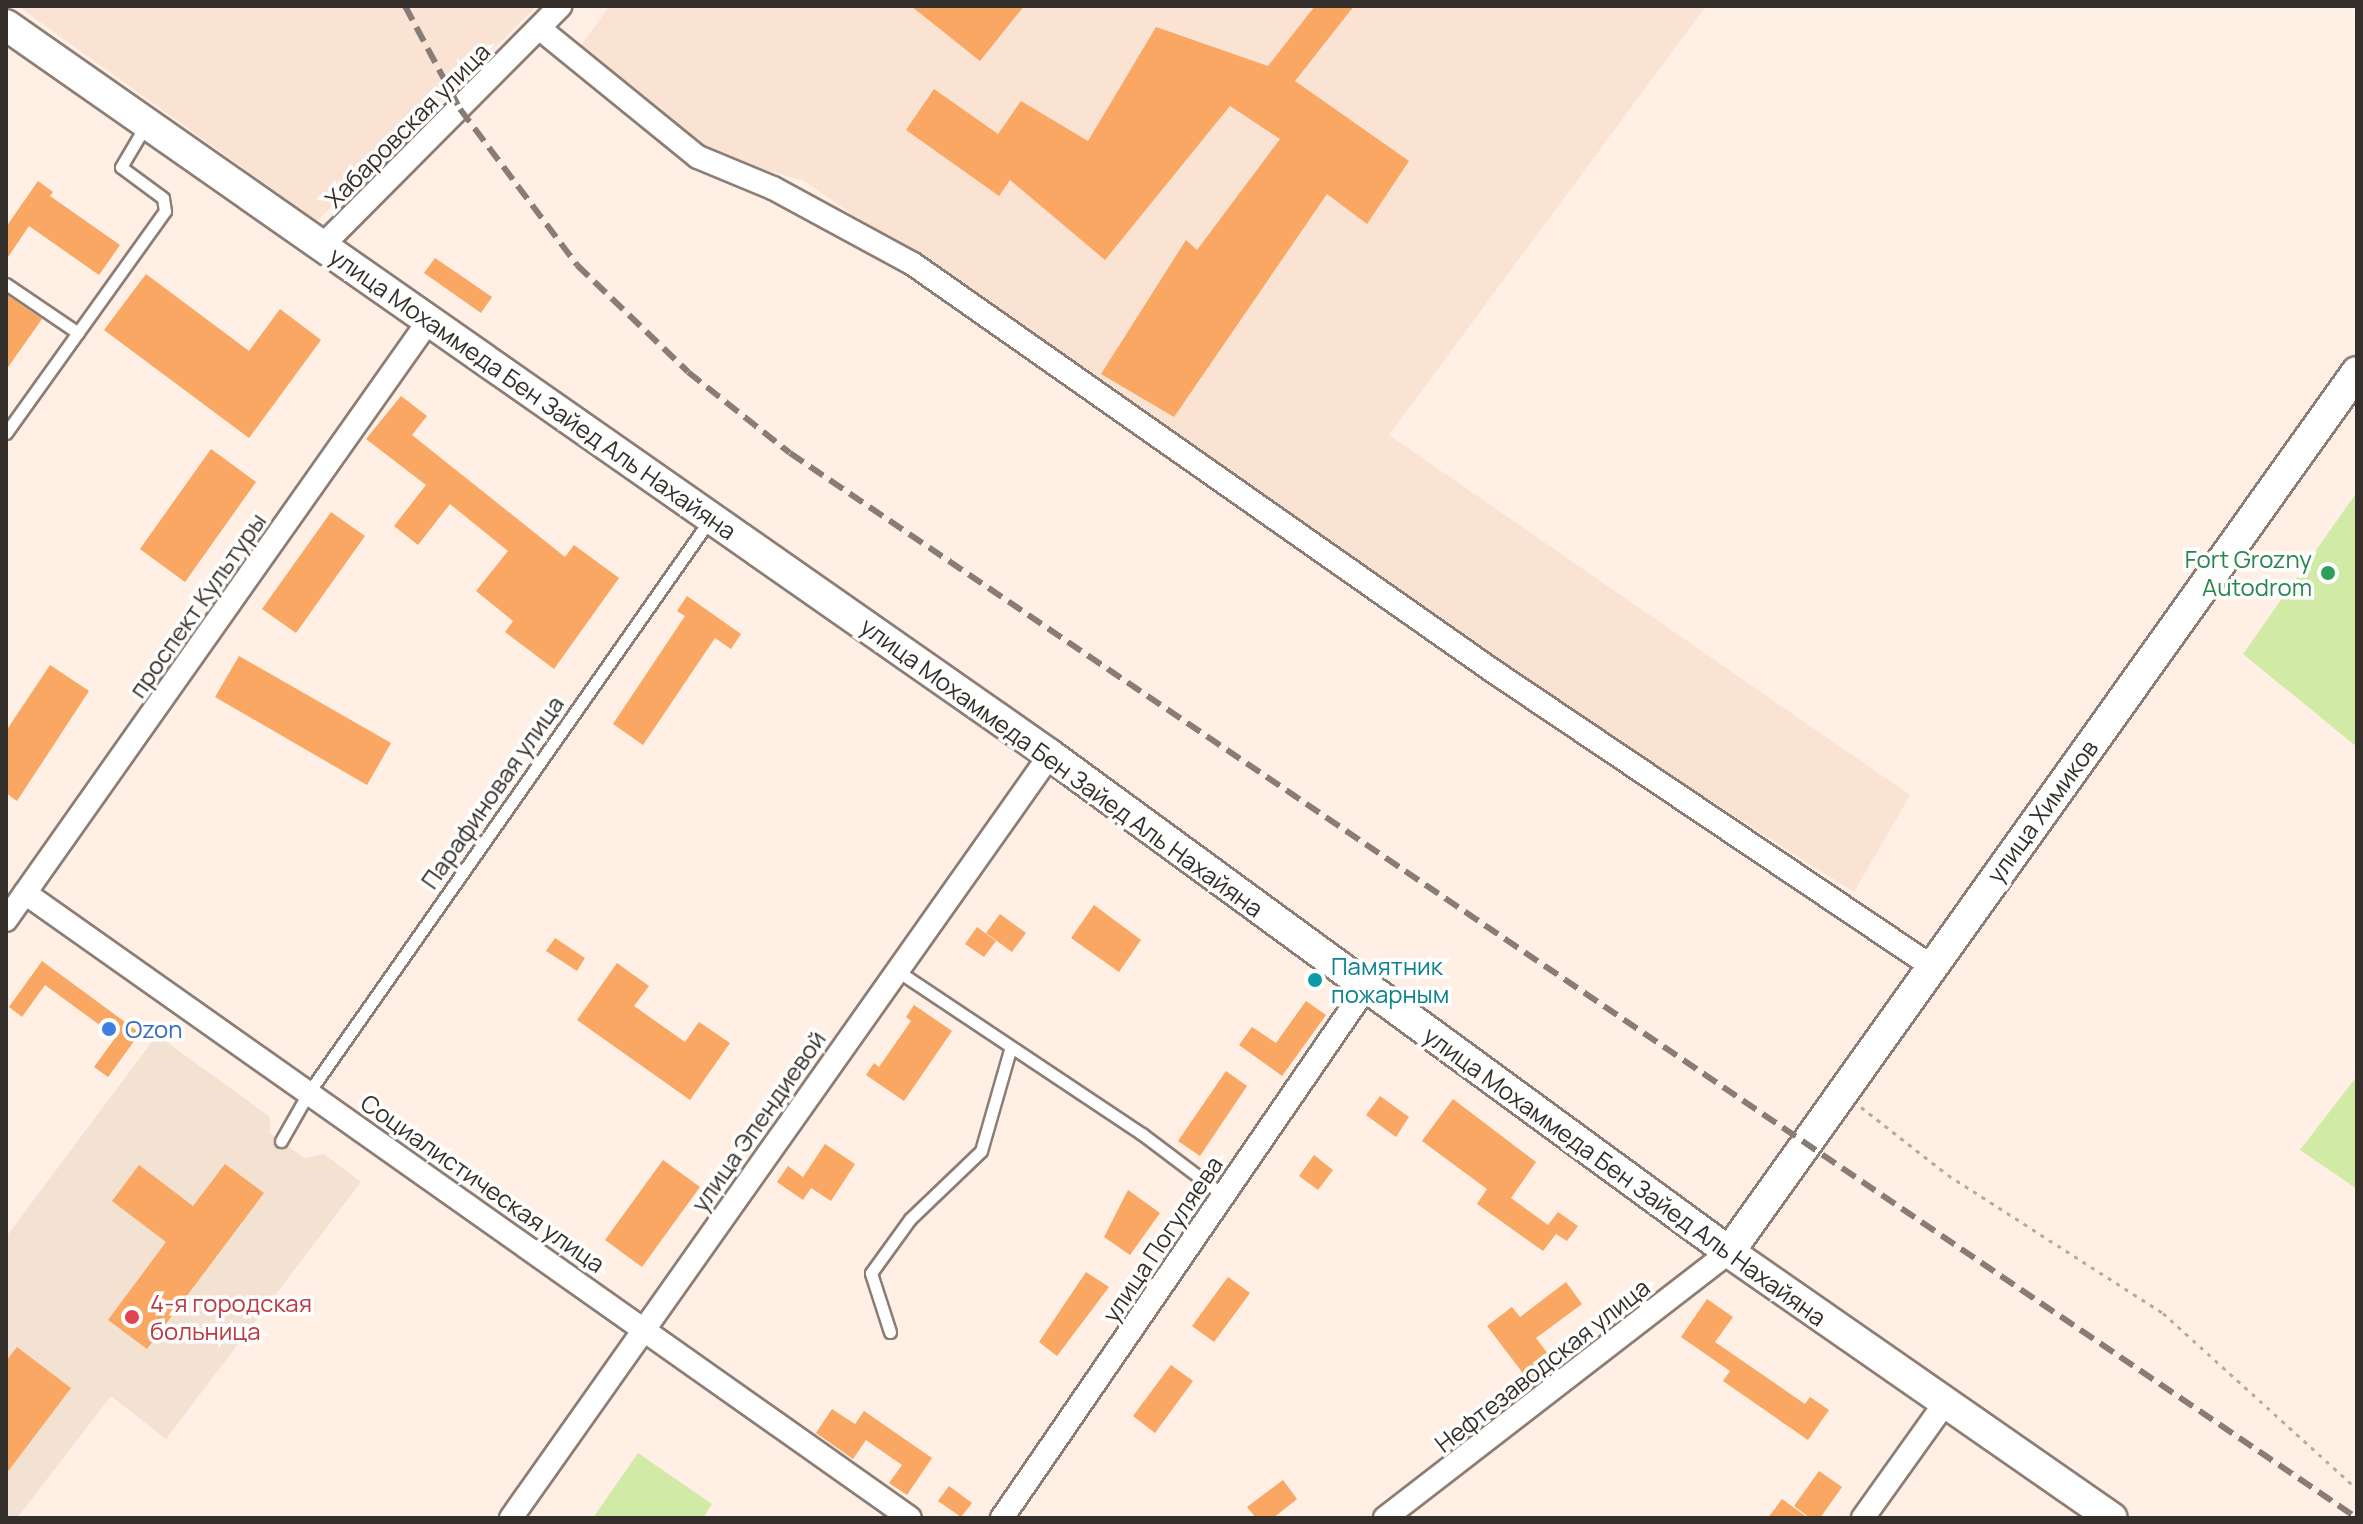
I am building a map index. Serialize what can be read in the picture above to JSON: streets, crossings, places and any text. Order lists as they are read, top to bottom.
{
  "streets": {
    "main road": ["улица Мохаммеда Бен Зайед Аль Нахайяна", "улица Химиков"],
    "street": [
      "Хабаровская улица",
      "проспект Культуры",
      "улица Эпендиевой",
      "Социалистическая улица",
      "улица Погуляева",
      "Нефтезаводская улица"
    ],
    "lane": ["Парафиновая улица"]
  },
  "crossings": [
    ["Хабаровская улица", "улица Мохаммеда Бен Зайед Аль Нахайяна"],
    ["улица Мохаммеда Бен Зайед Аль Нахайяна", "проспект Культуры"],
    ["улица Мохаммеда Бен Зайед Аль Нахайяна", "Парафиновая улица"],
    ["улица Мохаммеда Бен Зайед Аль Нахайяна", "улица Химиков"],
    ["улица Мохаммеда Бен Зайед Аль Нахайяна", "улица Эпендиевой"],
    ["улица Мохаммеда Бен Зайед Аль Нахайяна", "улица Погуляева"],
    ["улица Мохаммеда Бен Зайед Аль Нахайяна", "Нефтезаводская улица"],
    ["проспект Культуры", "Социалистическая улица"],
    ["Парафиновая улица", "Социалистическая улица"],
    ["улица Химиков", "Нефтезаводская улица"],
    ["улица Эпендиевой", "Социалистическая улица"]
  ],
  "places": [
    "Fort Grozny Autodrom",
    "Памятник пожарным",
    "Ozon",
    "4-я городская больница"
  ]
}
